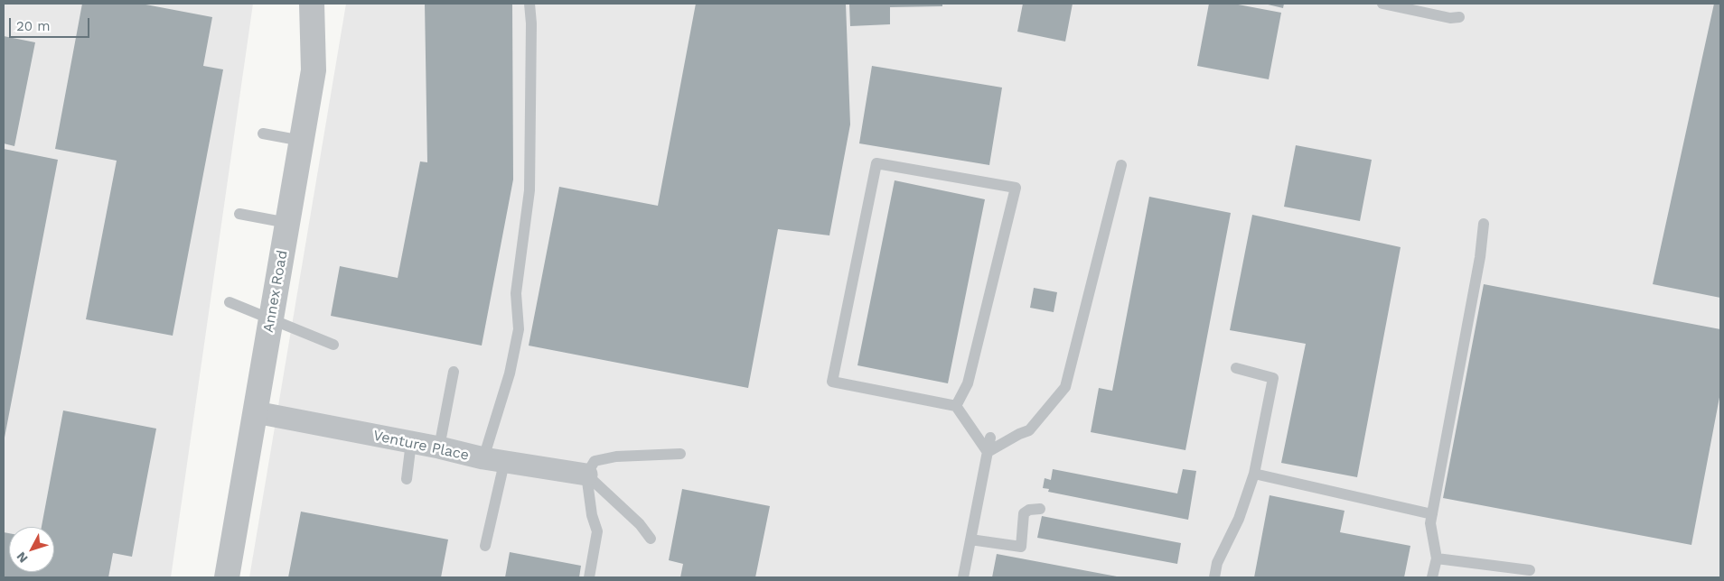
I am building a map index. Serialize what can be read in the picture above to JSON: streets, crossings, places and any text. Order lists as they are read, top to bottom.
{
  "streets": {
    "street": ["Annex Road", "Venture Place"]
  },
  "crossings": [
    ["Annex Road", "Venture Place"]
  ],
  "scale_bar": "20 m",
  "north": "bottom left"
}
